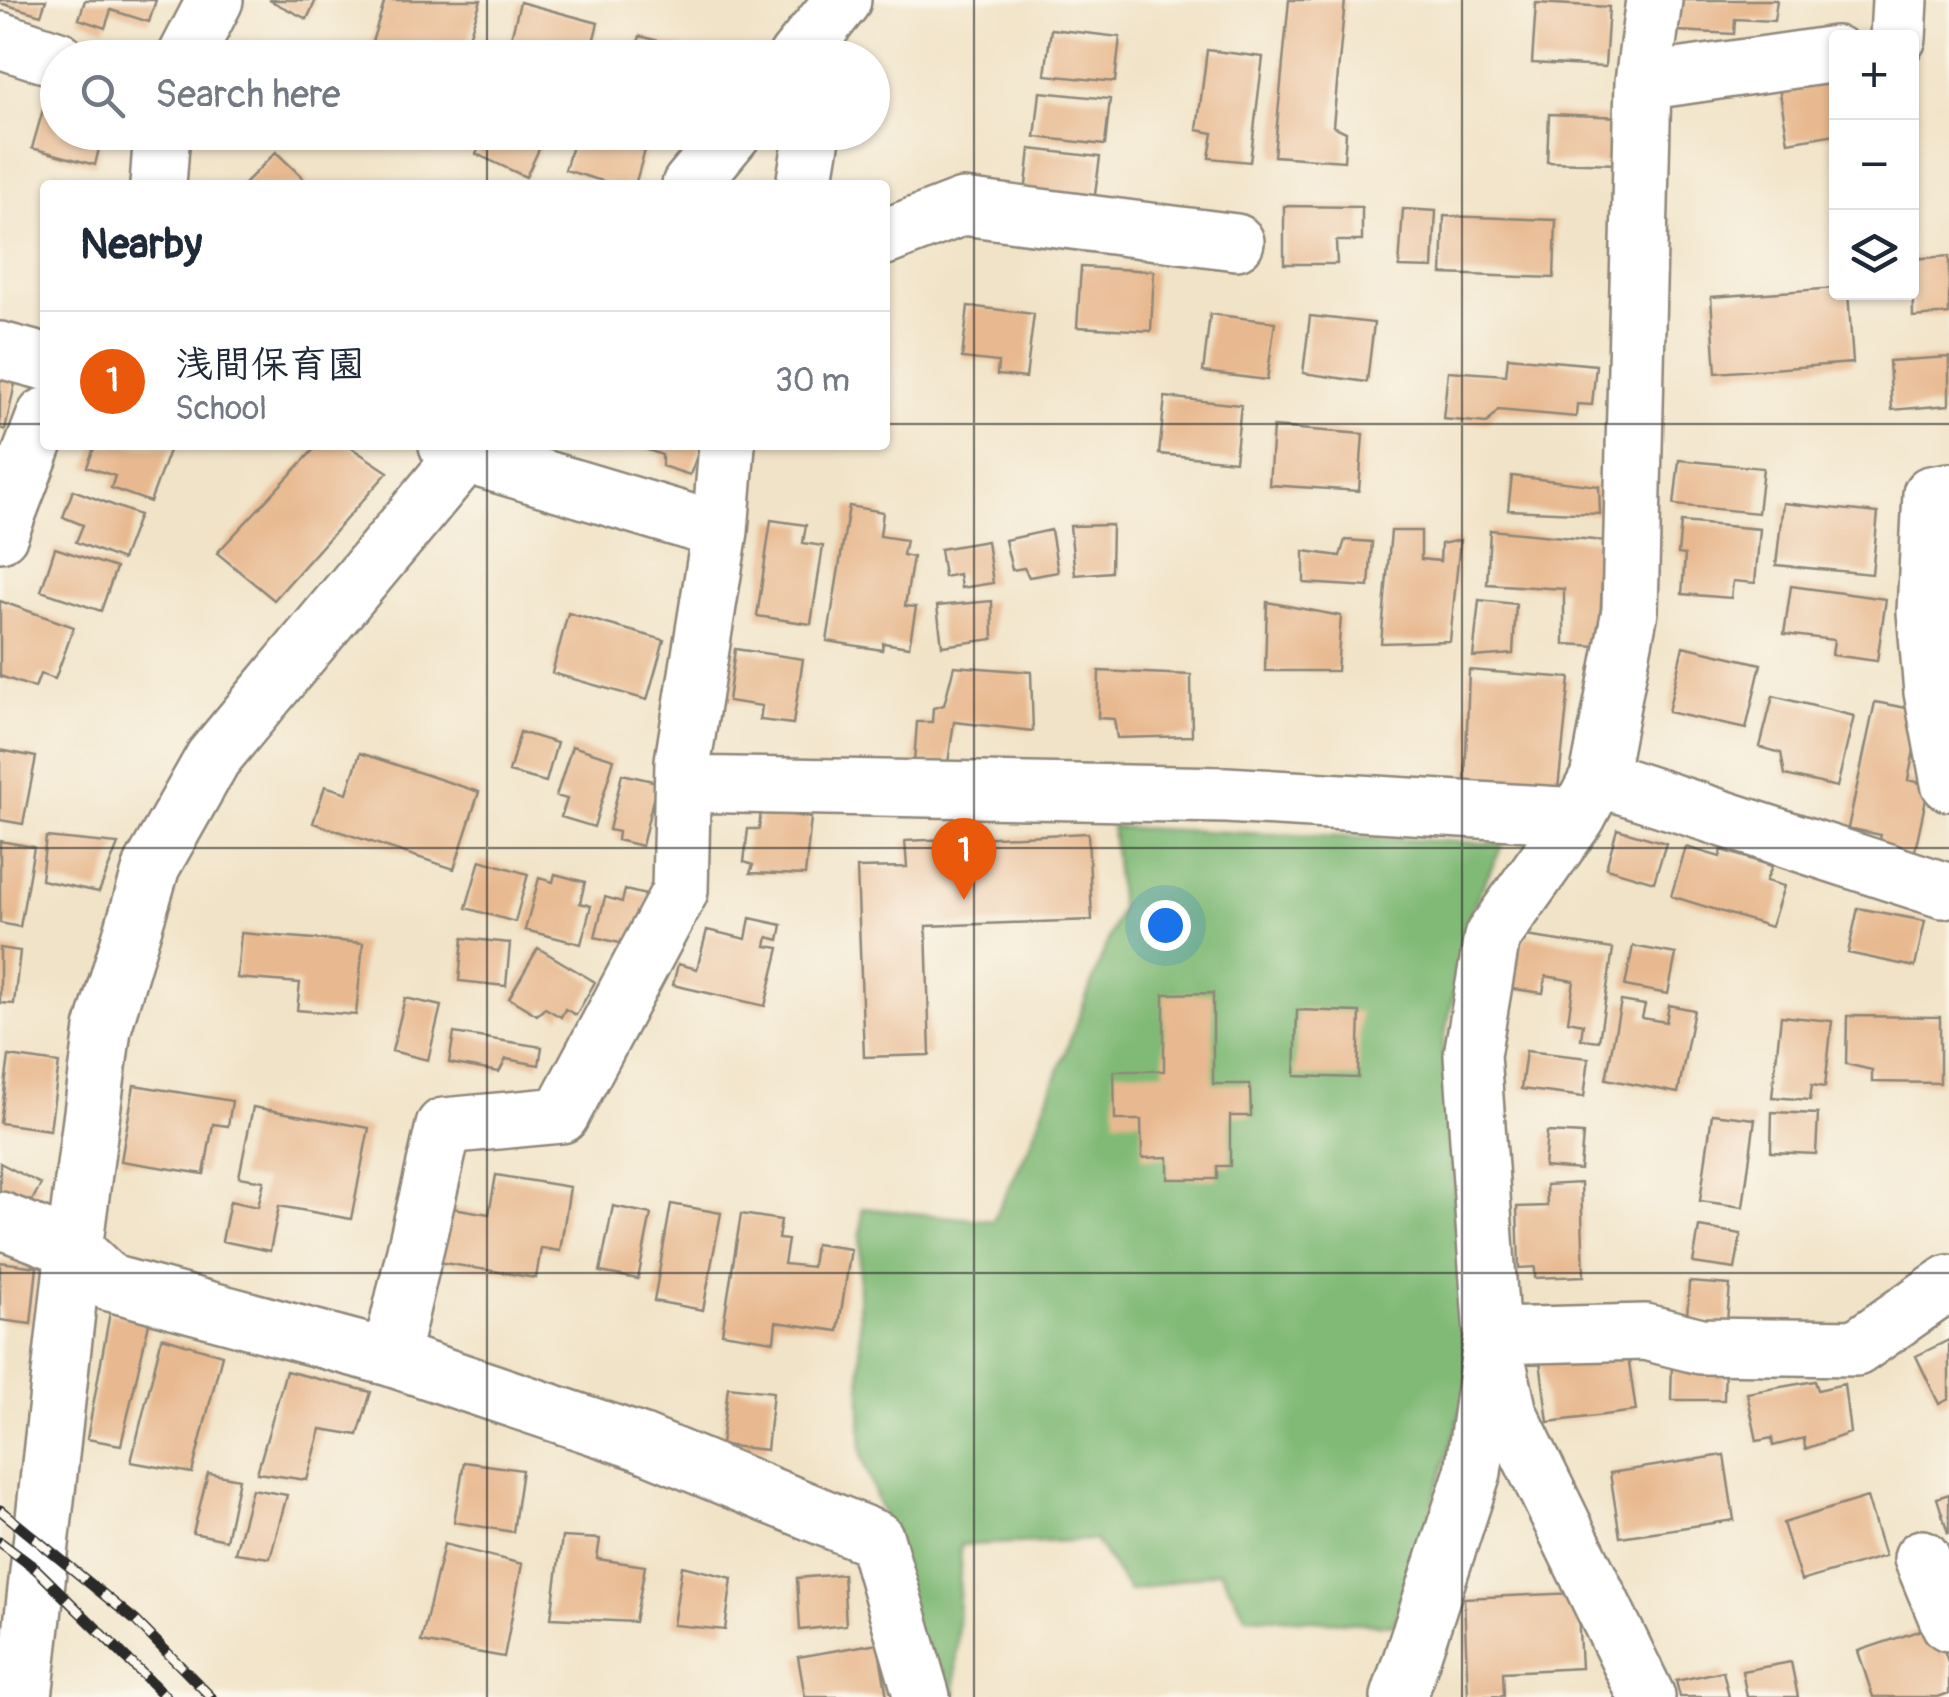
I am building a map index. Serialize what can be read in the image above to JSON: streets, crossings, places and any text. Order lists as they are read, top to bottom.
{
  "page": {
    "map_buttons": ["+", "−"],
    "search": "Search here",
    "heading": "Nearby",
    "list": [
      {
        "mark": "1",
        "name": "浅間保育園",
        "note": "School",
        "value": "30 m"
      }
    ],
    "pins": "1"
  }
}
